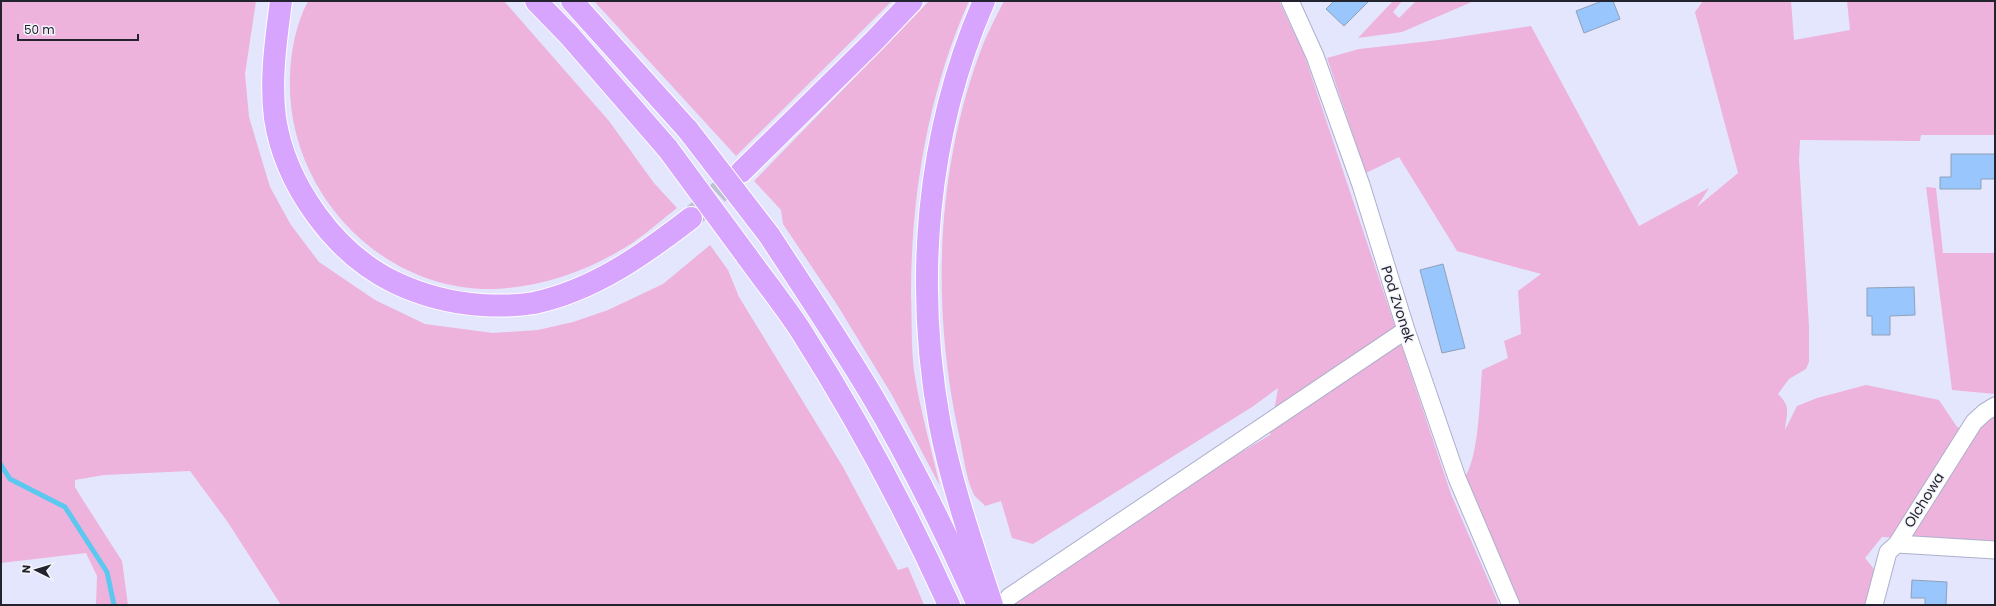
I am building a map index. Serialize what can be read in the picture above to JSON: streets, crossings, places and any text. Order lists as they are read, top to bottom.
{
  "streets": {
    "street": ["Pod Zvonek", "Olchowa"]
  },
  "scale_bar": "50 m",
  "north": "left"
}
